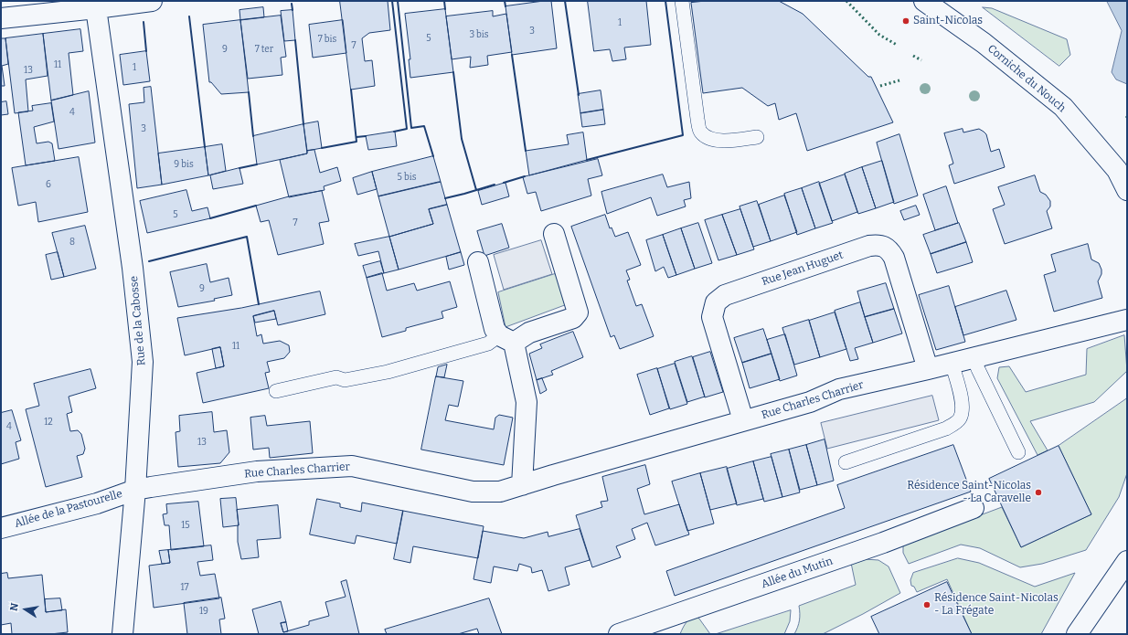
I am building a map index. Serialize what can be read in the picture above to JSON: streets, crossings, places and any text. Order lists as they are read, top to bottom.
{
  "streets": {
    "street": [
      "Corniche du Nouch",
      "Rue Jean Huguet",
      "Rue de la Cabosse",
      "Rue Charles Charrier",
      "Allée de la Pastourelle",
      "Allée du Mutin"
    ]
  },
  "crossings": [
    ["Rue Jean Huguet", "Rue Charles Charrier"],
    ["Rue de la Cabosse", "Rue Charles Charrier"],
    ["Rue de la Cabosse", "Allée de la Pastourelle"],
    ["Rue Charles Charrier", "Allée de la Pastourelle"]
  ],
  "places": ["Saint-Nicolas", "Résidence Saint-Nicolas - La Caravelle", "Résidence Saint-Nicolas - La Frégate"],
  "house_numbers": [
    "1",
    "3",
    "3 bis",
    "5",
    "7 bis",
    "7",
    "9",
    "7 ter",
    "11",
    "1",
    "13",
    "4",
    "3",
    "9 bis",
    "5 bis",
    "6",
    "5",
    "7",
    "8",
    "9",
    "11",
    "12",
    "4",
    "13",
    "15",
    "17",
    "19"
  ],
  "north": "left"
}
